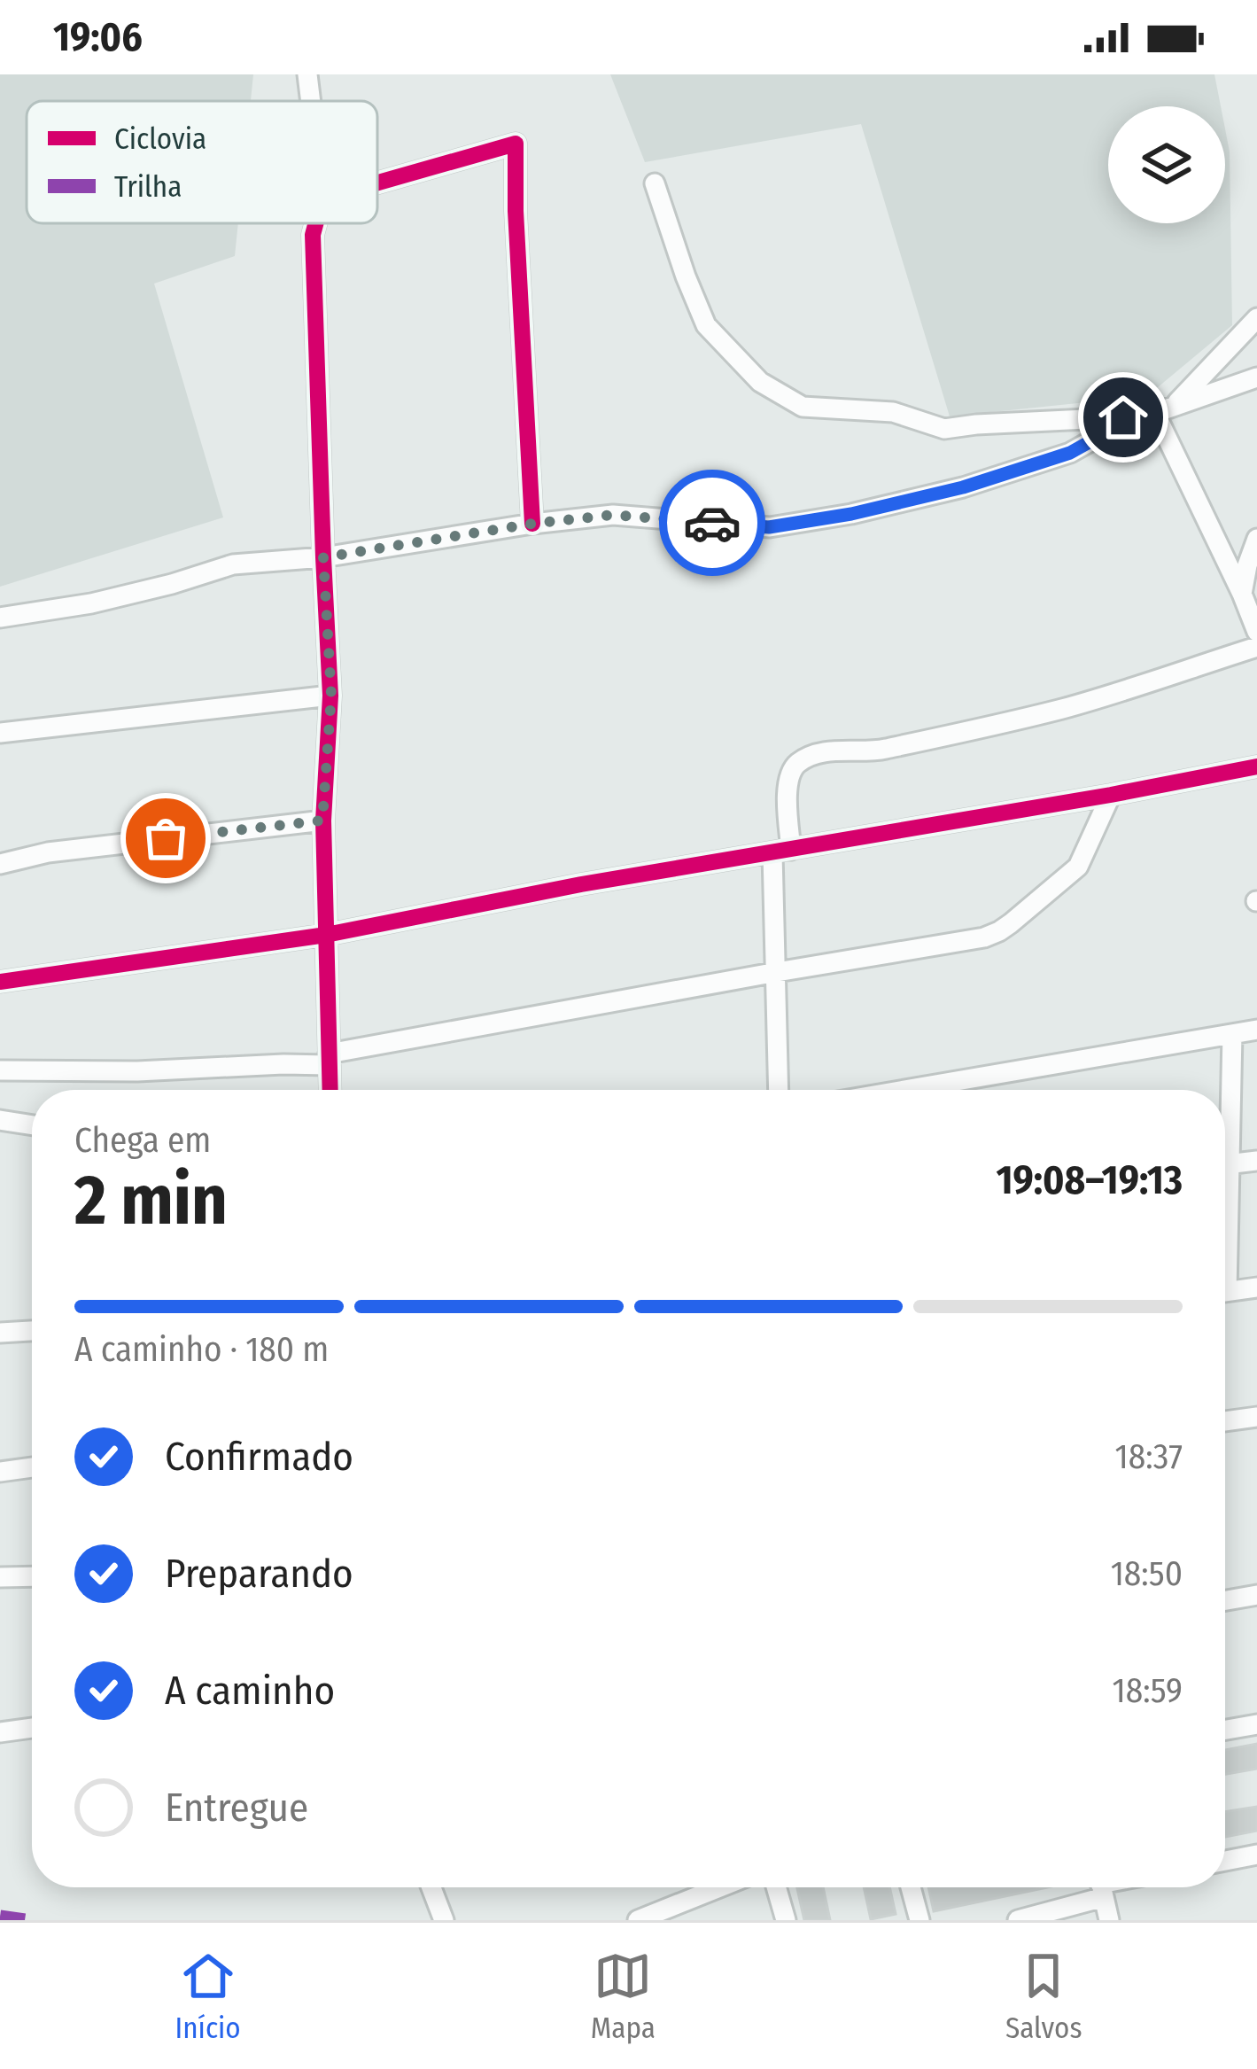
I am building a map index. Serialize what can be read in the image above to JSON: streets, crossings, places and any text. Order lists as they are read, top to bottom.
{
  "legend": ["Ciclovia", "Trilha"],
  "page": {
    "status": "19:06",
    "heading": ["2 min", "Chega em", "19:08–19:13"],
    "bar": "A caminho · 180 m",
    "list": [
      ["Confirmado", "18:37"],
      ["Preparando", "18:50"],
      ["A caminho", "18:59"],
      "Entregue"
    ],
    "tabs": ["Início", "Mapa", "Salvos"]
  }
}
